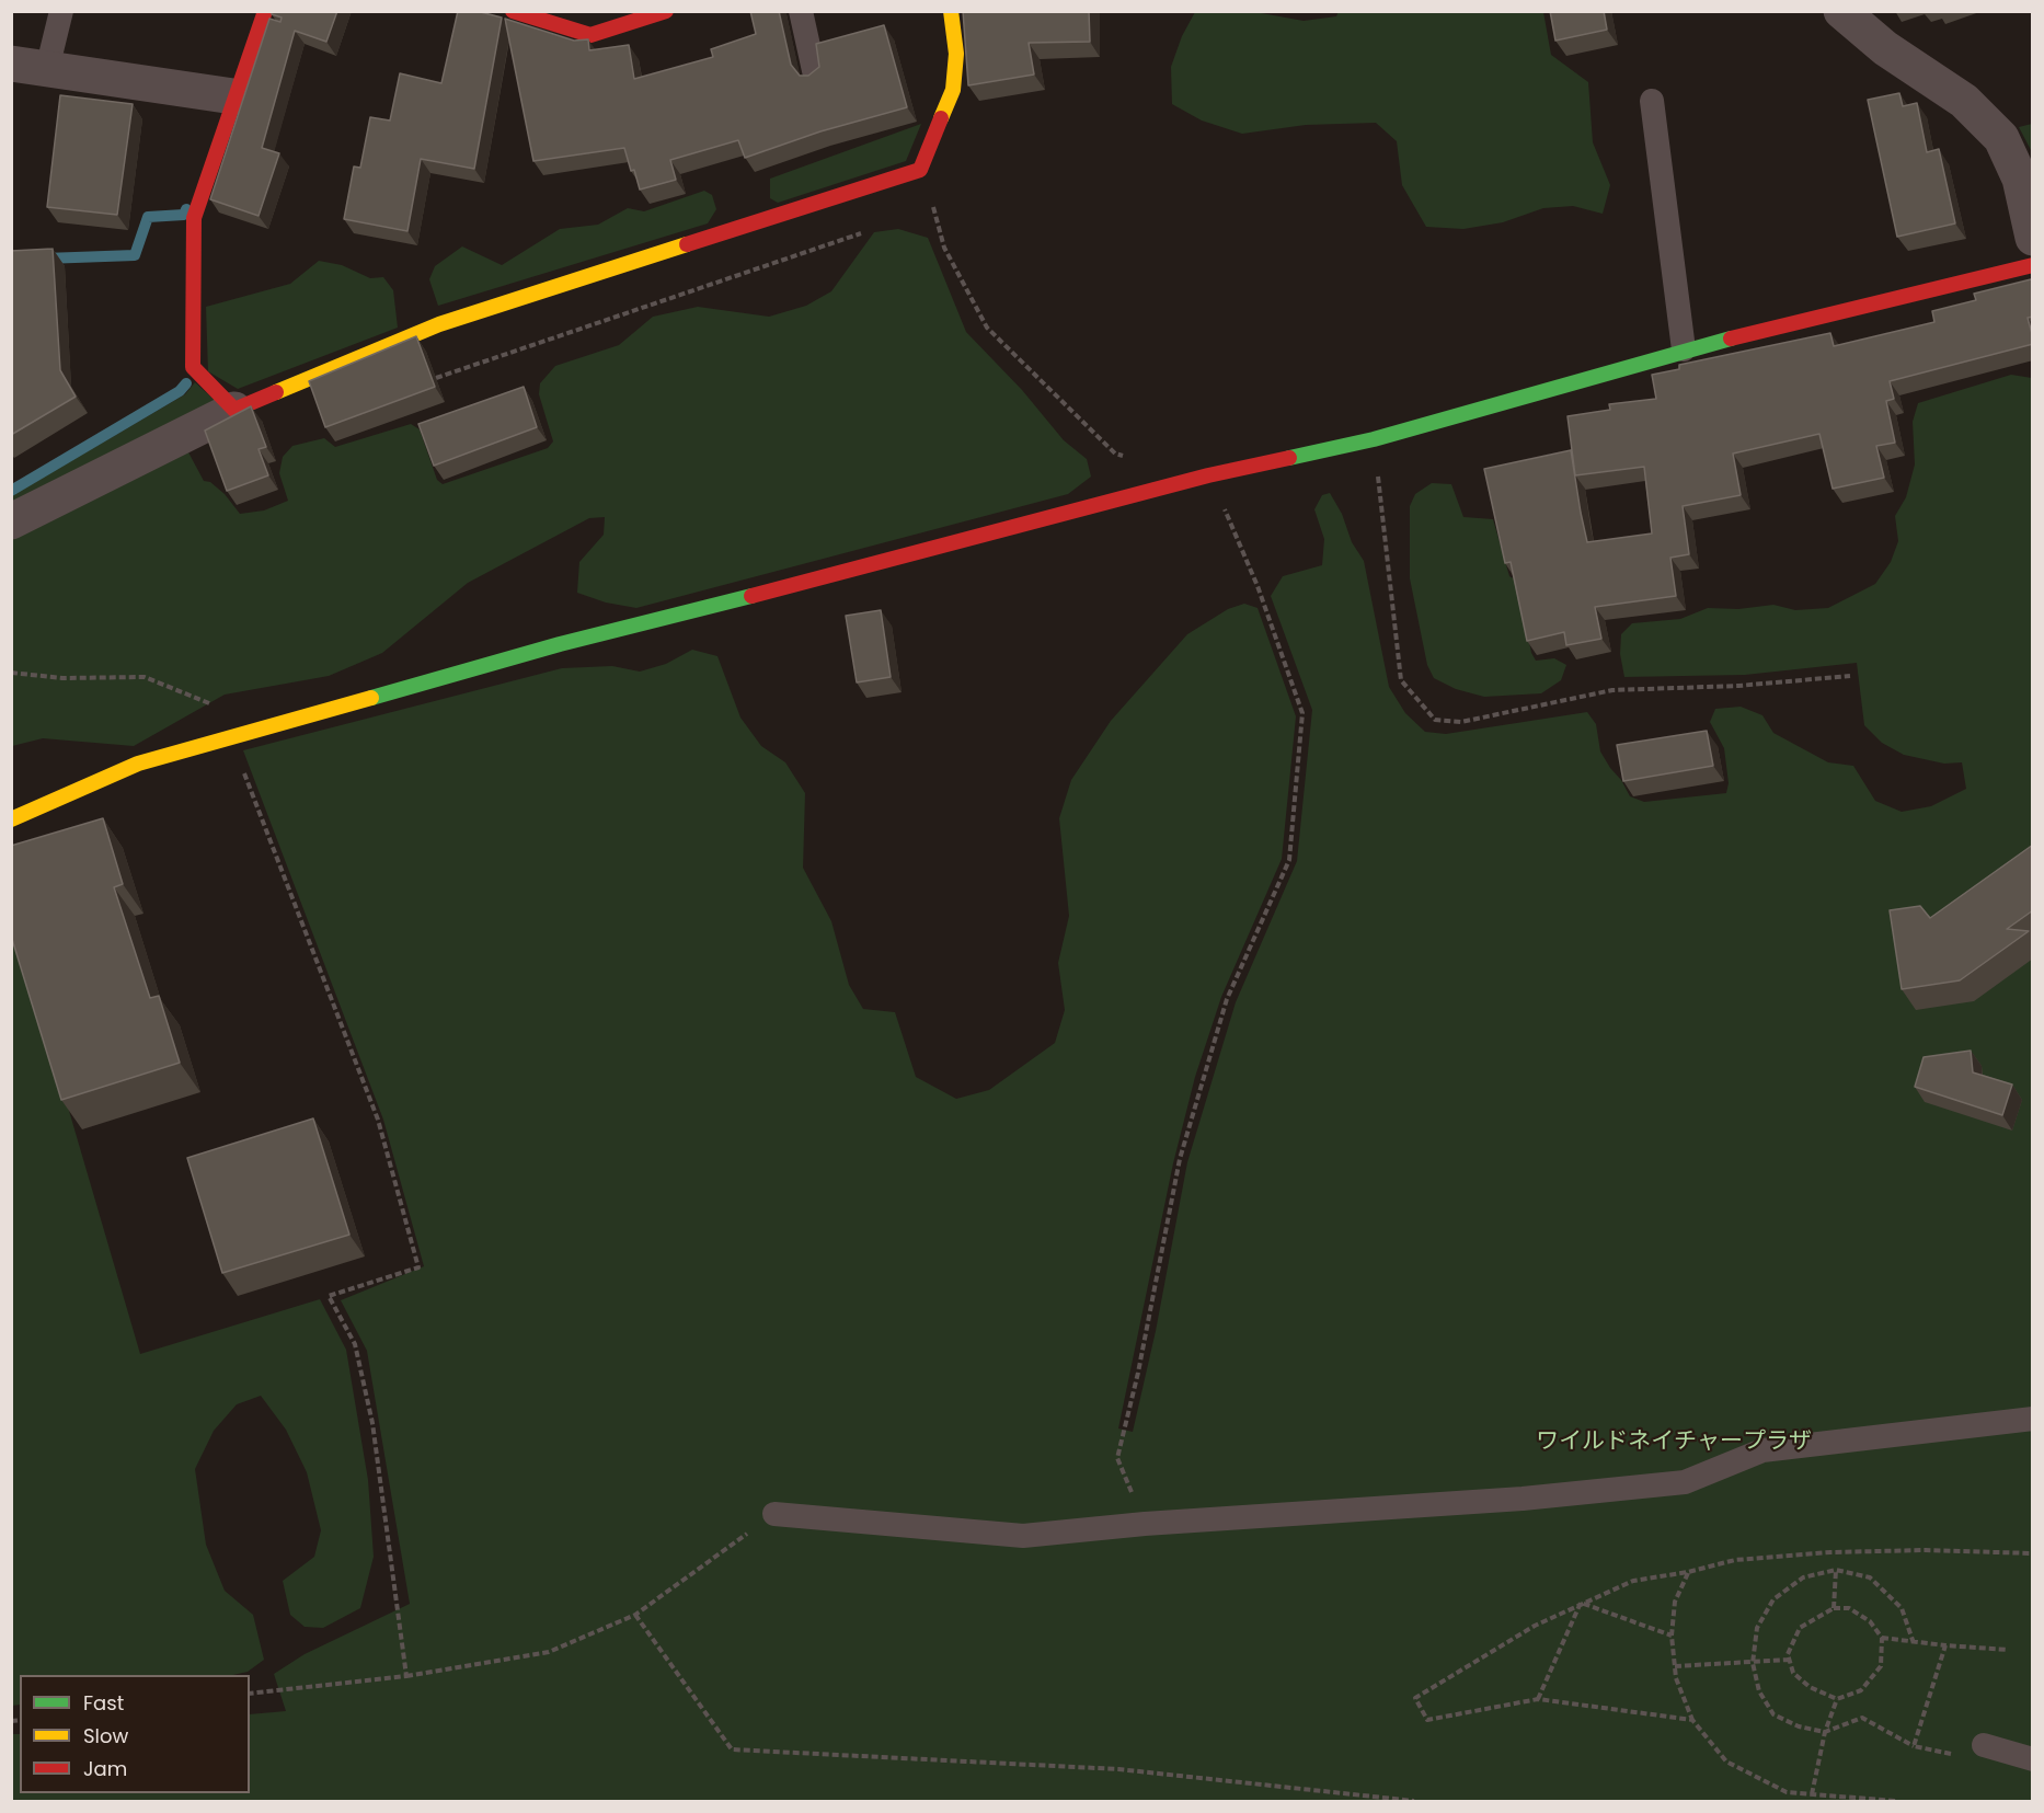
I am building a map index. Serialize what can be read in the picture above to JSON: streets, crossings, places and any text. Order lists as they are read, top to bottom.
{
  "parks": ["ワイルドネイチャープラザ"],
  "legend": ["Fast", "Slow", "Jam"]
}
